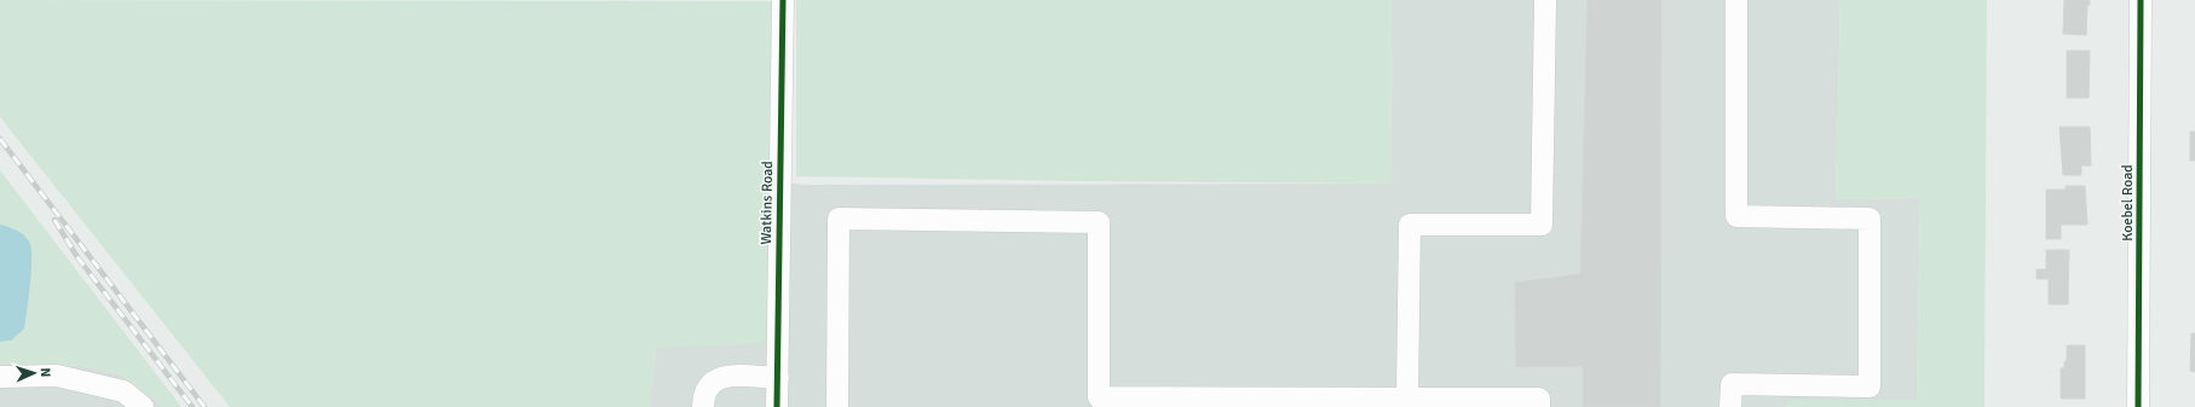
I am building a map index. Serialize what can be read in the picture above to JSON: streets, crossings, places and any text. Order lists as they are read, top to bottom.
{
  "streets": {
    "street": ["Watkins Road", "Koebel Road"]
  },
  "north": "right"
}
